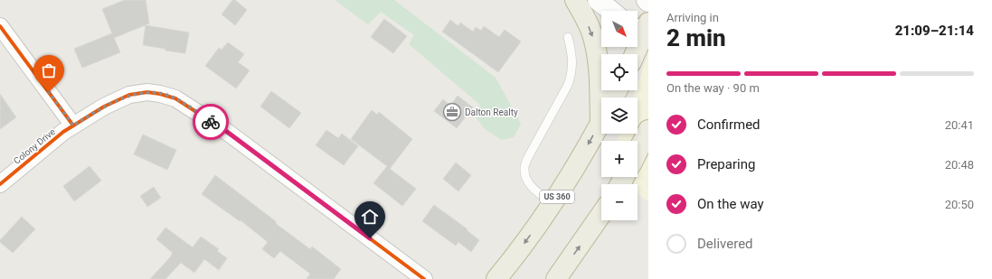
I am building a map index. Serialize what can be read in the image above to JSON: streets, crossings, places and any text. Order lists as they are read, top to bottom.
{
  "streets": {
    "highway": ["US 360"],
    "street": ["Colony Drive"]
  },
  "places": {
    "office": ["Dalton Realty"]
  },
  "north": "bottom right",
  "page": {
    "heading": ["2 min", "Arriving in", "21:09–21:14"],
    "map_buttons": ["+", "−"],
    "bar": "On the way · 90 m",
    "list": [
      ["Confirmed", "20:41"],
      ["Preparing", "20:48"],
      ["On the way", "20:50"],
      "Delivered"
    ]
  }
}
